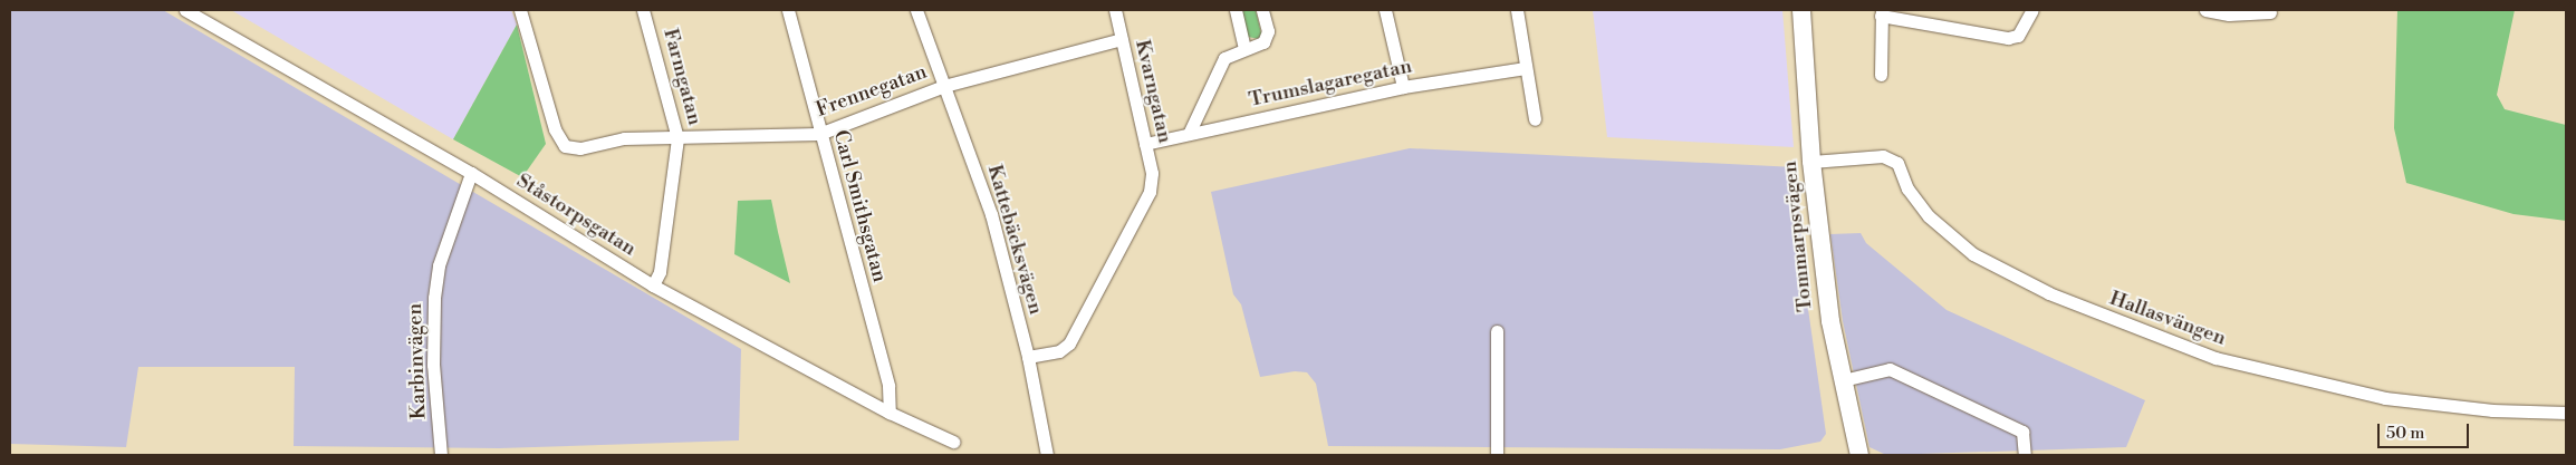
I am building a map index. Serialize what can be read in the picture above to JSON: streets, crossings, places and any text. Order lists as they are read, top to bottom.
{
  "streets": {
    "street": [
      "Farmgatan",
      "Trumslagaregatan",
      "Frennegatan",
      "Kvarngatan",
      "Carl Smithsgatan",
      "Ståstorpsgatan",
      "Tommarpsvägen",
      "Kattebäcksvägen",
      "Hallasvängen",
      "Karbinvägen"
    ]
  },
  "crossings": [
    ["Farmgatan", "Frennegatan"],
    ["Farmgatan", "Ståstorpsgatan"],
    ["Trumslagaregatan", "Kvarngatan"],
    ["Frennegatan", "Kvarngatan"],
    ["Frennegatan", "Carl Smithsgatan"],
    ["Frennegatan", "Kattebäcksvägen"],
    ["Kvarngatan", "Kattebäcksvägen"],
    ["Carl Smithsgatan", "Ståstorpsgatan"],
    ["Ståstorpsgatan", "Karbinvägen"],
    ["Tommarpsvägen", "Hallasvängen"]
  ],
  "scale_bar": "50 m"
}
